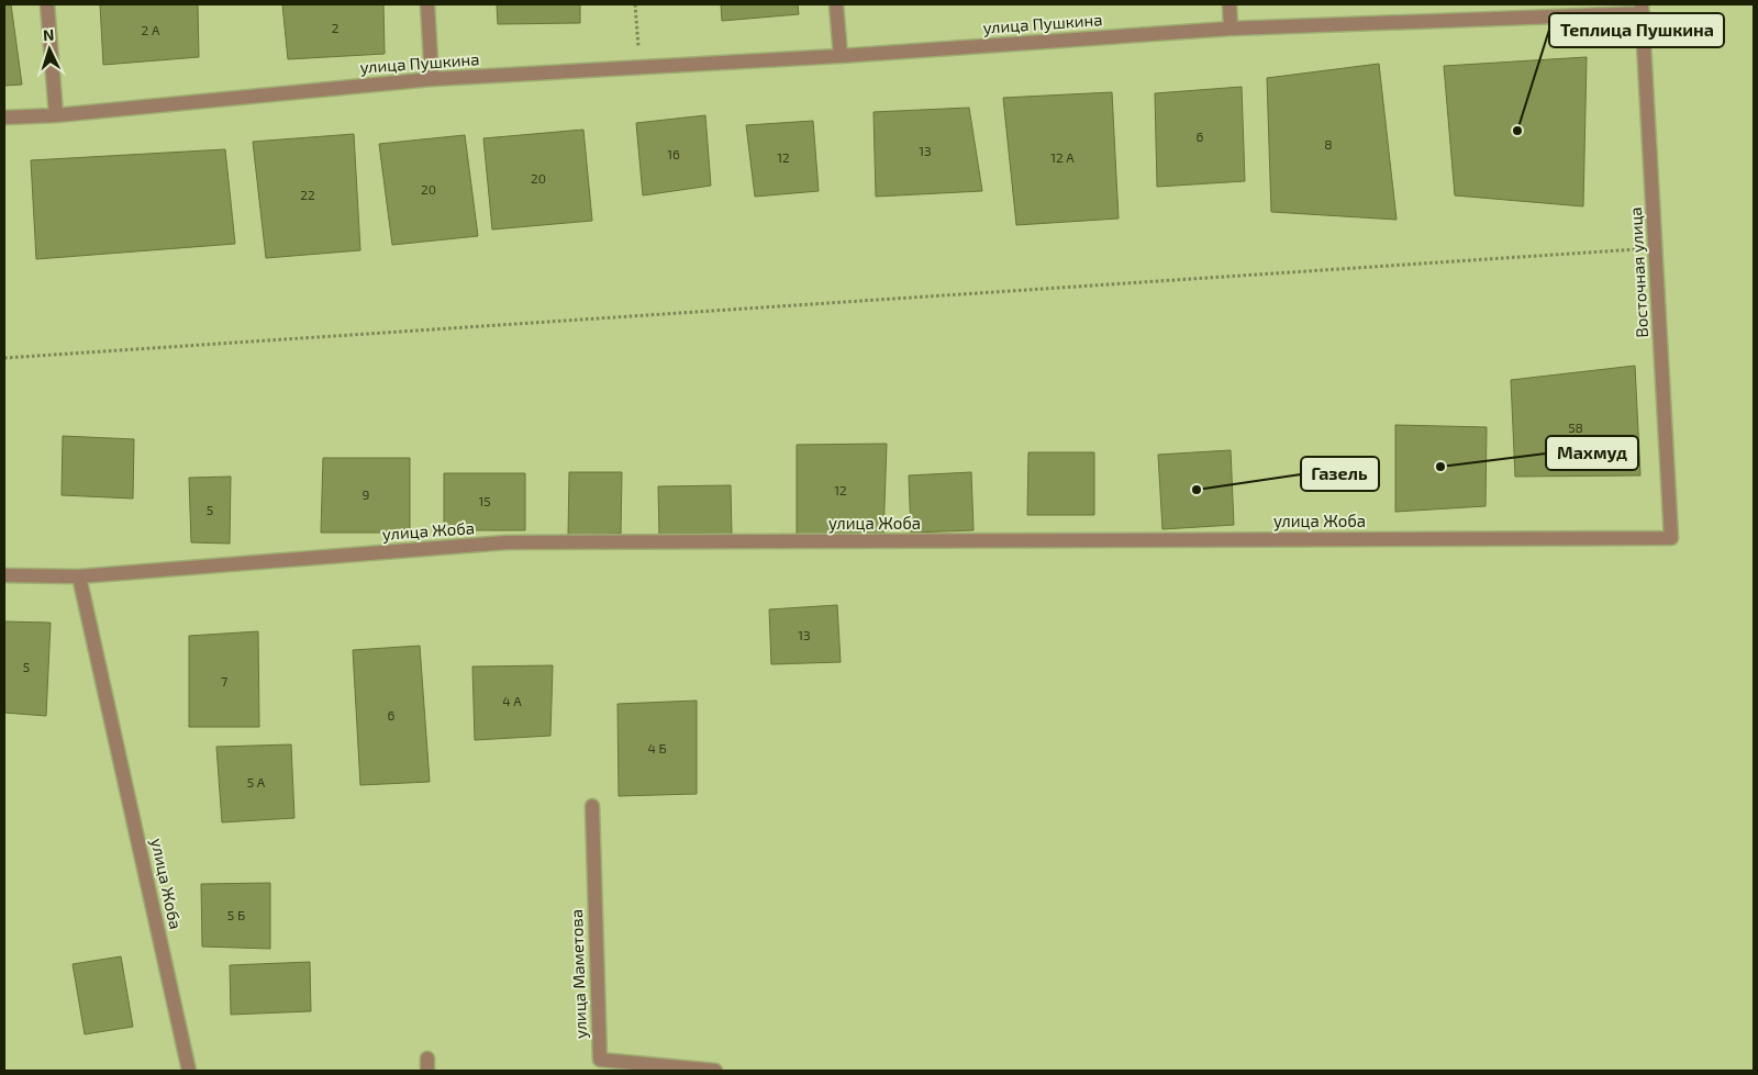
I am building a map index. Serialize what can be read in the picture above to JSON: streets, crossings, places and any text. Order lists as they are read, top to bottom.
{
  "streets": {
    "street": [
      "улица Пушкина",
      "Восточная улица",
      "улица Жоба",
      "улица Маметова"
    ]
  },
  "crossings": [
    ["улица Пушкина", "Восточная улица"],
    ["Восточная улица", "улица Жоба"]
  ],
  "places": ["Теплица Пушкина", "Махмуд", "Газель"],
  "house_numbers": [
    "2",
    "2 А",
    "6",
    "8",
    "13",
    "16",
    "12",
    "12 А",
    "20",
    "20",
    "22",
    "58",
    "12",
    "9",
    "15",
    "5",
    "13",
    "5",
    "7",
    "4 А",
    "6",
    "4 Б",
    "5 А",
    "5 Б"
  ],
  "north": "top"
}
